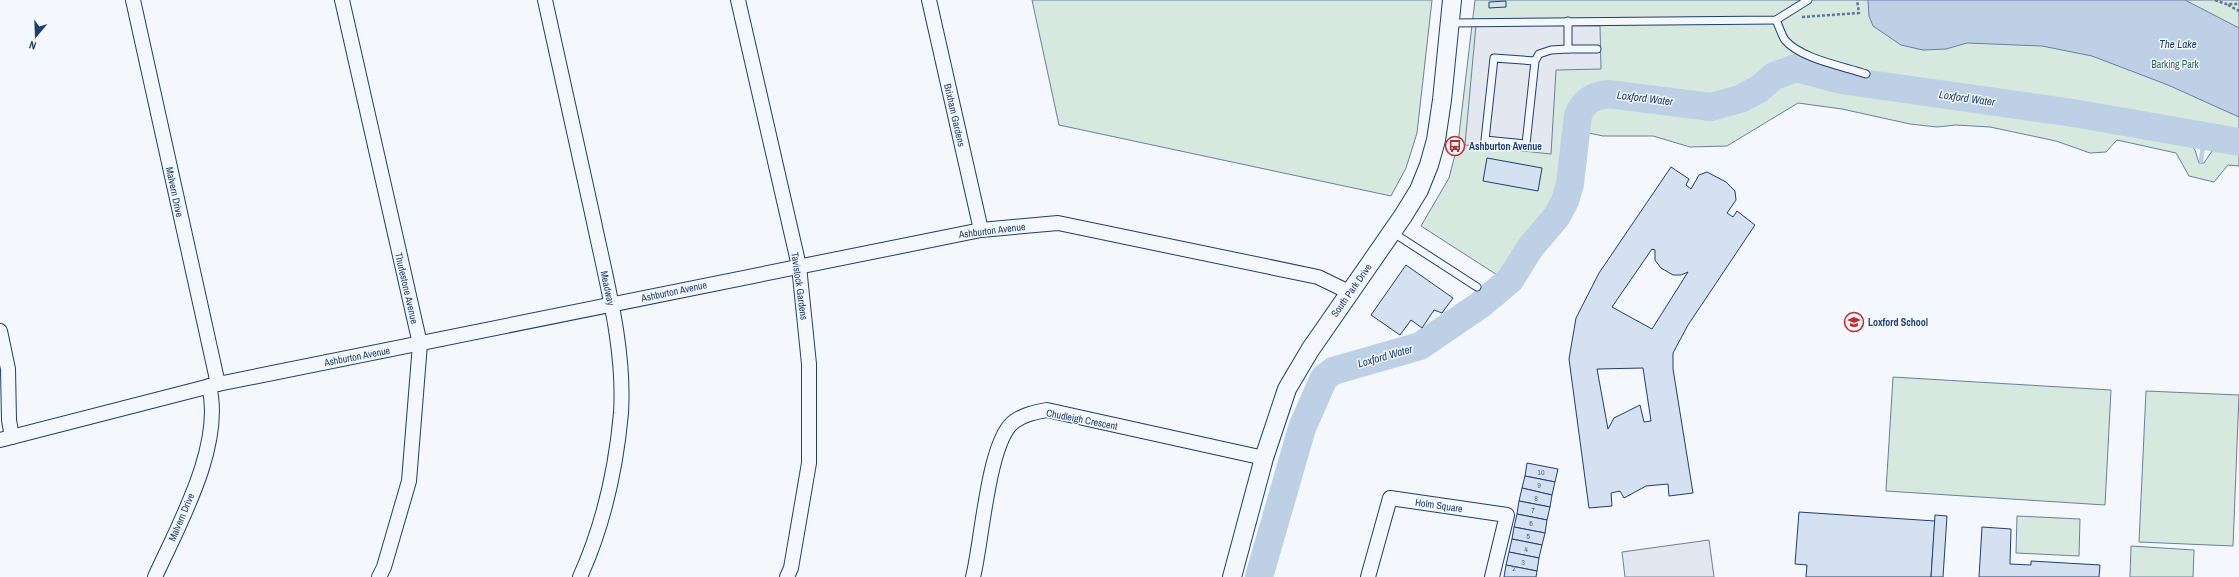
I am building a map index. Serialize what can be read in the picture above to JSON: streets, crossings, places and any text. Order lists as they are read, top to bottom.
{
  "streets": {
    "street": [
      "Brixham Gardens",
      "Malvern Drive",
      "Ashburton Avenue",
      "Tavistock Gardens",
      "Thurlestone Avenue",
      "Meadway",
      "South Park Drive",
      "Chudleigh Crescent",
      "Holm Square"
    ]
  },
  "crossings": [
    ["Brixham Gardens", "Ashburton Avenue"],
    ["Malvern Drive", "Ashburton Avenue"],
    ["Ashburton Avenue", "Tavistock Gardens"],
    ["Ashburton Avenue", "Thurlestone Avenue"],
    ["Ashburton Avenue", "Meadway"],
    ["Ashburton Avenue", "South Park Drive"],
    ["South Park Drive", "Chudleigh Crescent"]
  ],
  "water": ["The Lake", "Loxford Water"],
  "parks": ["Barking Park"],
  "places": {
    "bus stop": ["Ashburton Avenue"],
    "school or university": ["Loxford School"]
  },
  "house_numbers": [
    "10",
    "9",
    "8",
    "7",
    "6",
    "5",
    "4",
    "3",
    "2"
  ],
  "north": "bottom"
}
